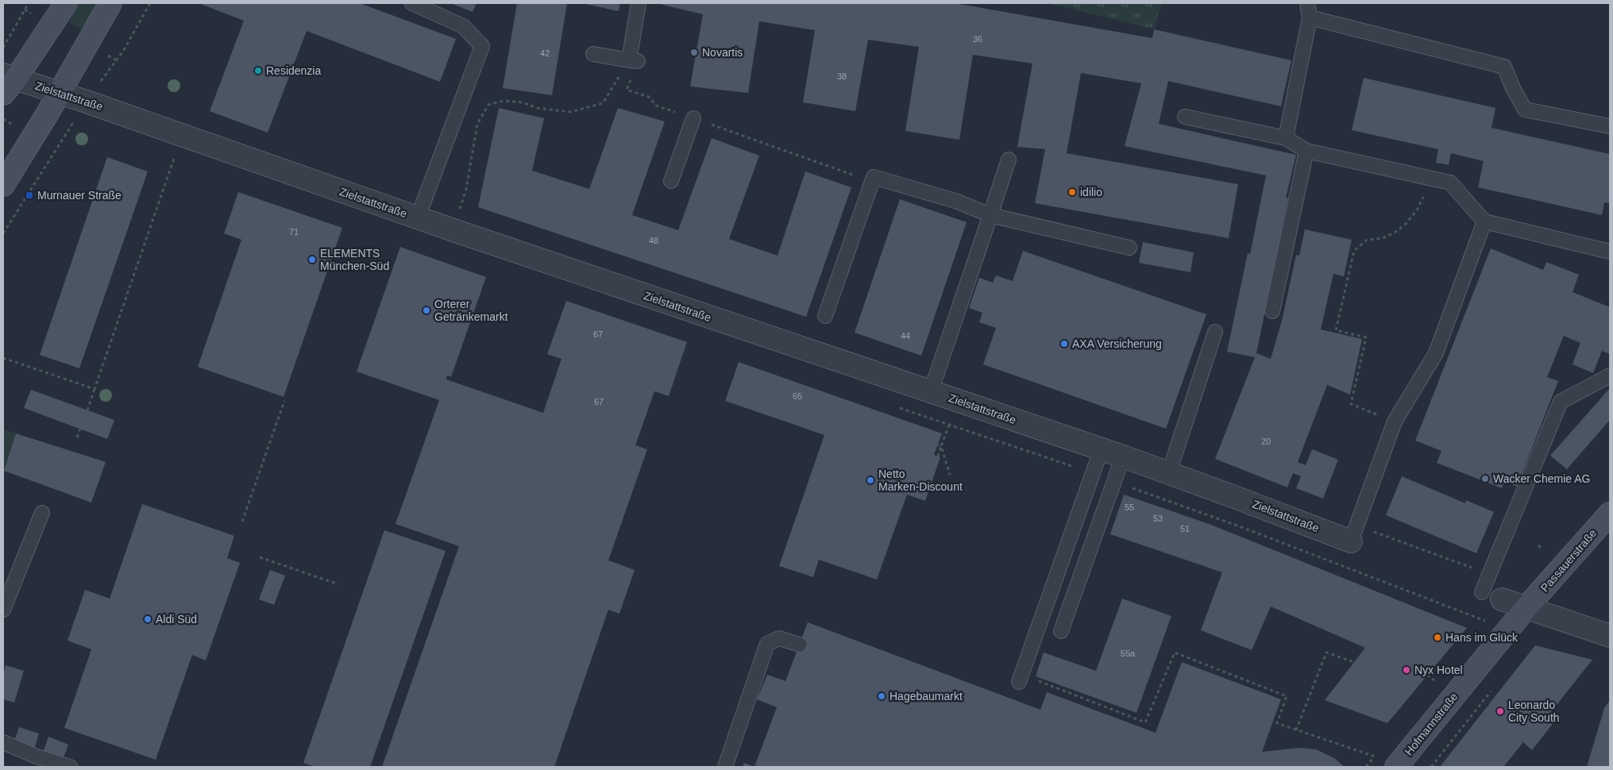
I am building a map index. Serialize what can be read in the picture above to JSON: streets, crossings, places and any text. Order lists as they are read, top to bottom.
{
  "streets": {
    "street": ["Zielstattstraße", "Passauerstraße", "Hofmannstraße"]
  },
  "crossings": [
    ["Passauerstraße", "Hofmannstraße"]
  ],
  "places": {
    "other": [
      "Novartis",
      "Residenzia",
      "idilio",
      "ELEMENTS München-Süd",
      "Orterer Getränkemarkt",
      "AXA Versicherung",
      "Wacker Chemie AG",
      "Netto Marken-Discount",
      "Aldi Süd",
      "Hans im Glück",
      "Nyx Hotel",
      "Hagebaumarkt",
      "Leonardo City South"
    ],
    "transit": ["Murnauer Straße"]
  },
  "house_numbers": [
    "36",
    "42",
    "38",
    "71",
    "48",
    "67",
    "44",
    "65",
    "67",
    "20",
    "55",
    "53",
    "51",
    "55a"
  ]
}
